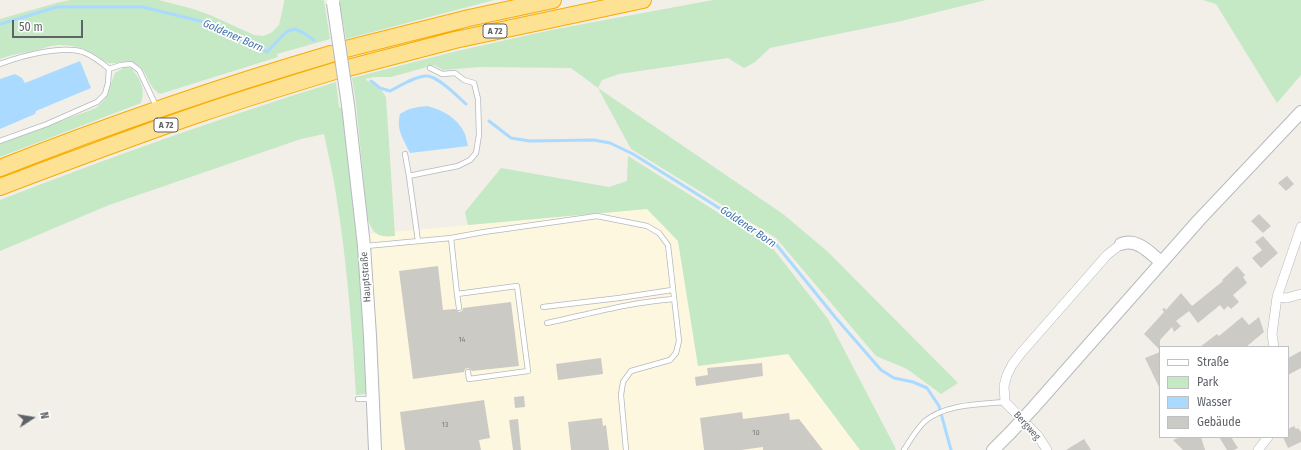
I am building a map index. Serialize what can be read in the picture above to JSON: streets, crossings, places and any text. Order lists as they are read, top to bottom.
{
  "streets": {
    "highway": ["A 72"],
    "main road": ["Hauptstraße"],
    "street": ["Bergweg"]
  },
  "water": ["Goldener Born"],
  "house_numbers": ["14", "13", "10"],
  "legend": [
    "Straße",
    "Park",
    "Wasser",
    "Gebäude"
  ],
  "scale_bar": "50 m",
  "north": "right"
}
